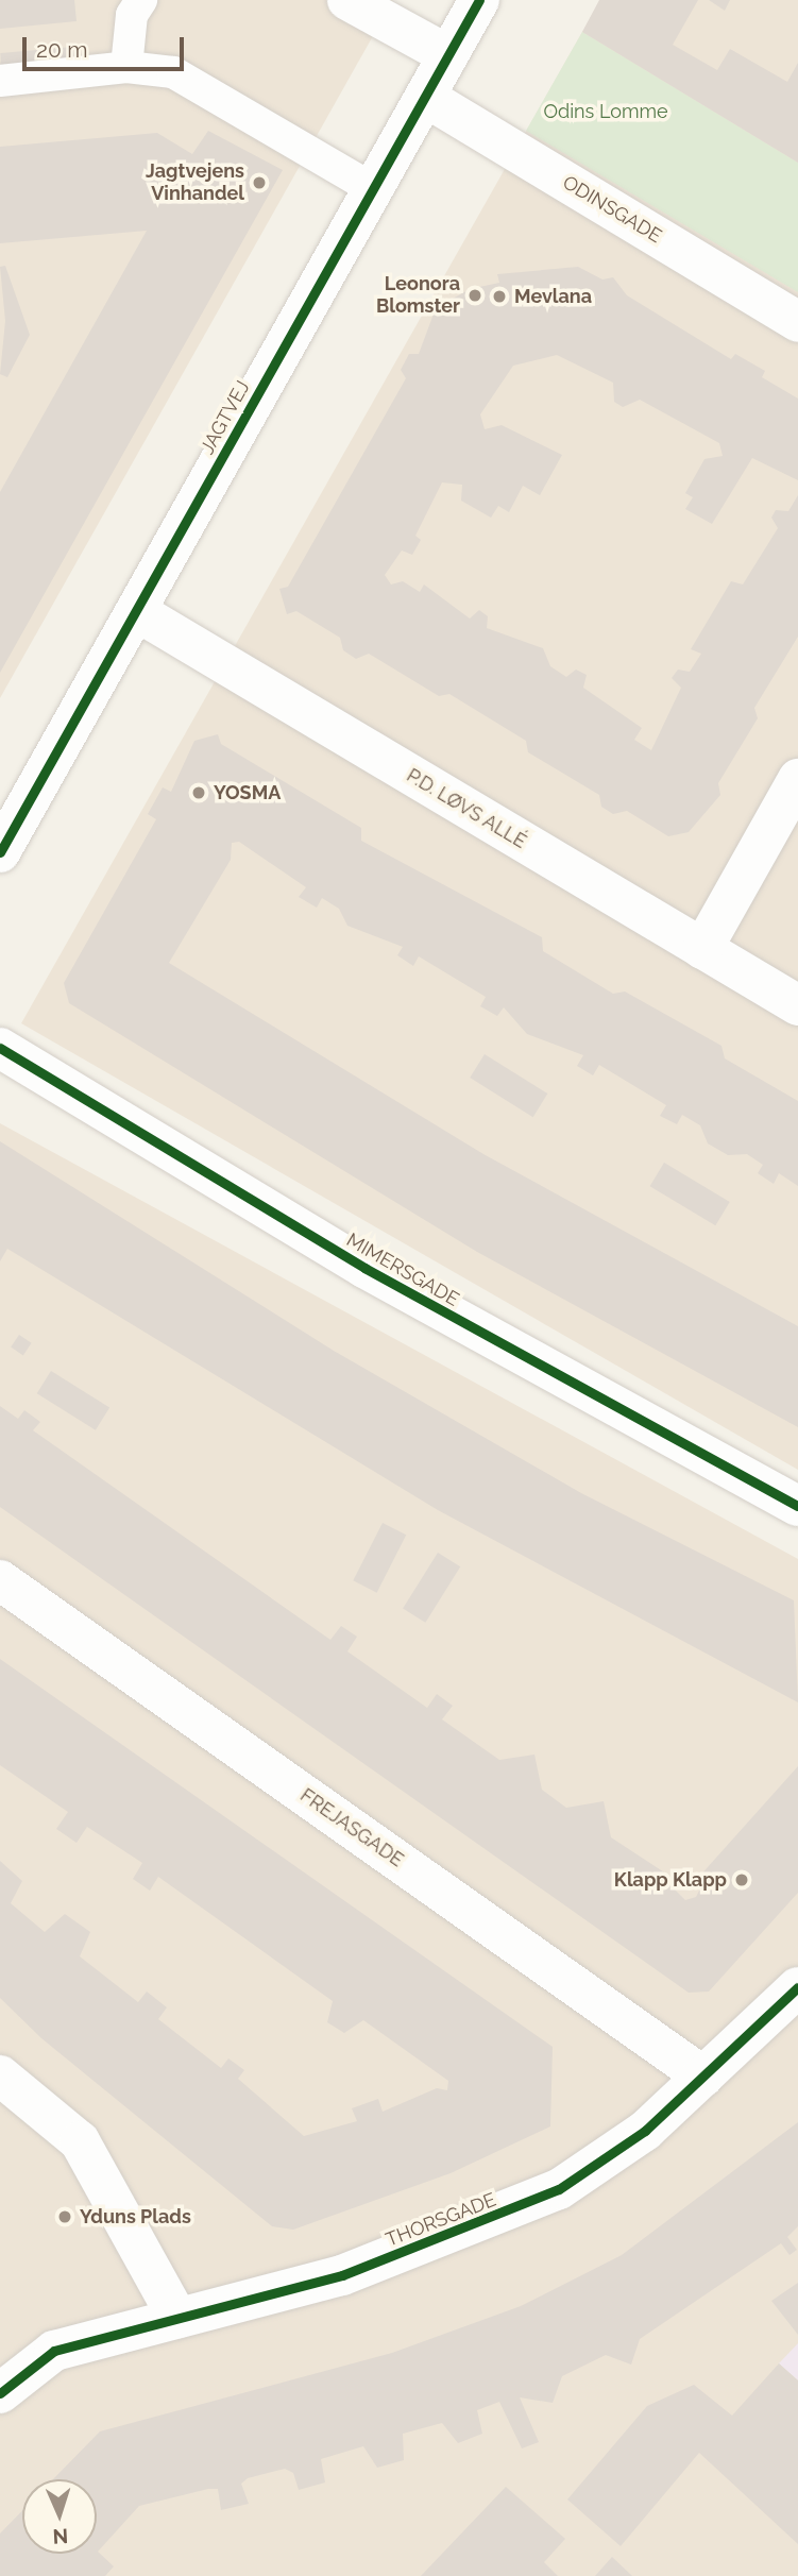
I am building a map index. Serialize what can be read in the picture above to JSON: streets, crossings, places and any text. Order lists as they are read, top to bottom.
{
  "streets": {
    "street": [
      "ODINSGADE",
      "JAGTVEJ",
      "P.D. LØVS ALLÉ",
      "MIMERSGADE",
      "FREJASGADE",
      "THORSGADE"
    ]
  },
  "crossings": [
    ["ODINSGADE", "JAGTVEJ"],
    ["JAGTVEJ", "P.D. LØVS ALLÉ"],
    ["FREJASGADE", "THORSGADE"]
  ],
  "parks": ["Odins Lomme"],
  "places": [
    "Jagtvejens Vinhandel",
    "Leonora Blomster",
    "Mevlana",
    "YOSMA",
    "Klapp Klapp",
    "Yduns Plads"
  ],
  "scale_bar": "20 m",
  "north": "bottom"
}
